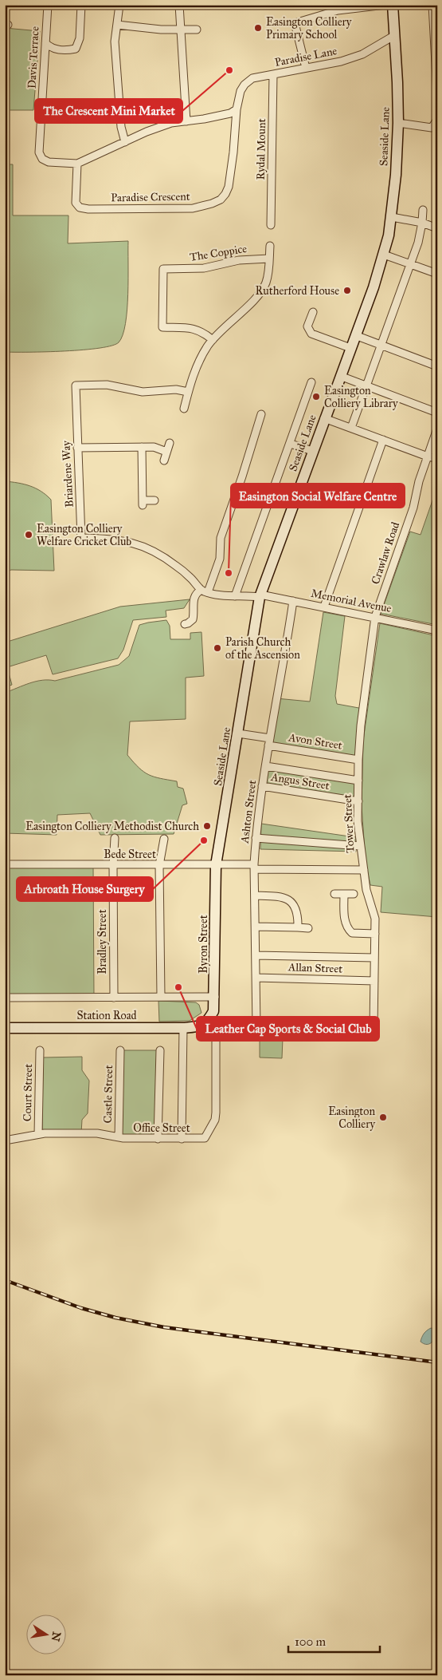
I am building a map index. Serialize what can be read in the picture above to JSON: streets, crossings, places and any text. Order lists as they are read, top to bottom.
{
  "streets": {
    "main road": ["Seaside Lane", "Byron Street", "Station Road"],
    "street": [
      "Paradise Lane",
      "Davis Terrace",
      "Rydal Mount",
      "Paradise Crescent",
      "The Coppice",
      "Briardene Way",
      "Crawlaw Road",
      "Memorial Avenue",
      "Avon Street",
      "Angus Street",
      "Ashton Street",
      "Tower Street",
      "Bede Street",
      "Bradley Street",
      "Allan Street",
      "Court Street",
      "Castle Street",
      "Office Street"
    ]
  },
  "crossings": [
    ["Paradise Lane", "Seaside Lane"],
    ["Paradise Lane", "Rydal Mount"],
    ["Paradise Lane", "Paradise Crescent"],
    ["Davis Terrace", "Paradise Crescent"],
    ["Seaside Lane", "Memorial Avenue"],
    ["Seaside Lane", "Avon Street"],
    ["Seaside Lane", "Bede Street"],
    ["Seaside Lane", "Byron Street"],
    ["Briardene Way", "Memorial Avenue"],
    ["Crawlaw Road", "Memorial Avenue"],
    ["Crawlaw Road", "Tower Street"],
    ["Memorial Avenue", "Ashton Street"],
    ["Memorial Avenue", "Tower Street"],
    ["Avon Street", "Ashton Street"],
    ["Avon Street", "Tower Street"],
    ["Angus Street", "Ashton Street"],
    ["Angus Street", "Tower Street"],
    ["Ashton Street", "Tower Street"],
    ["Ashton Street", "Bede Street"],
    ["Ashton Street", "Allan Street"],
    ["Tower Street", "Bede Street"],
    ["Tower Street", "Allan Street"],
    ["Bede Street", "Bradley Street"],
    ["Bede Street", "Byron Street"],
    ["Byron Street", "Station Road"],
    ["Byron Street", "Office Street"],
    ["Station Road", "Office Street"],
    ["Court Street", "Office Street"],
    ["Castle Street", "Office Street"]
  ],
  "places": [
    "Easington Colliery Primary School",
    "The Crescent Mini Market",
    "Rutherford House",
    "Easington Colliery Library",
    "Easington Colliery Welfare Cricket Club",
    "Easington Social Welfare Centre",
    "Parish Church of the Ascension",
    "Easington Colliery Methodist Church",
    "Arbroath House Surgery",
    "Leather Cap Sports & Social Club",
    "Easington Colliery"
  ],
  "scale_bar": "100 m",
  "north": "right"
}
